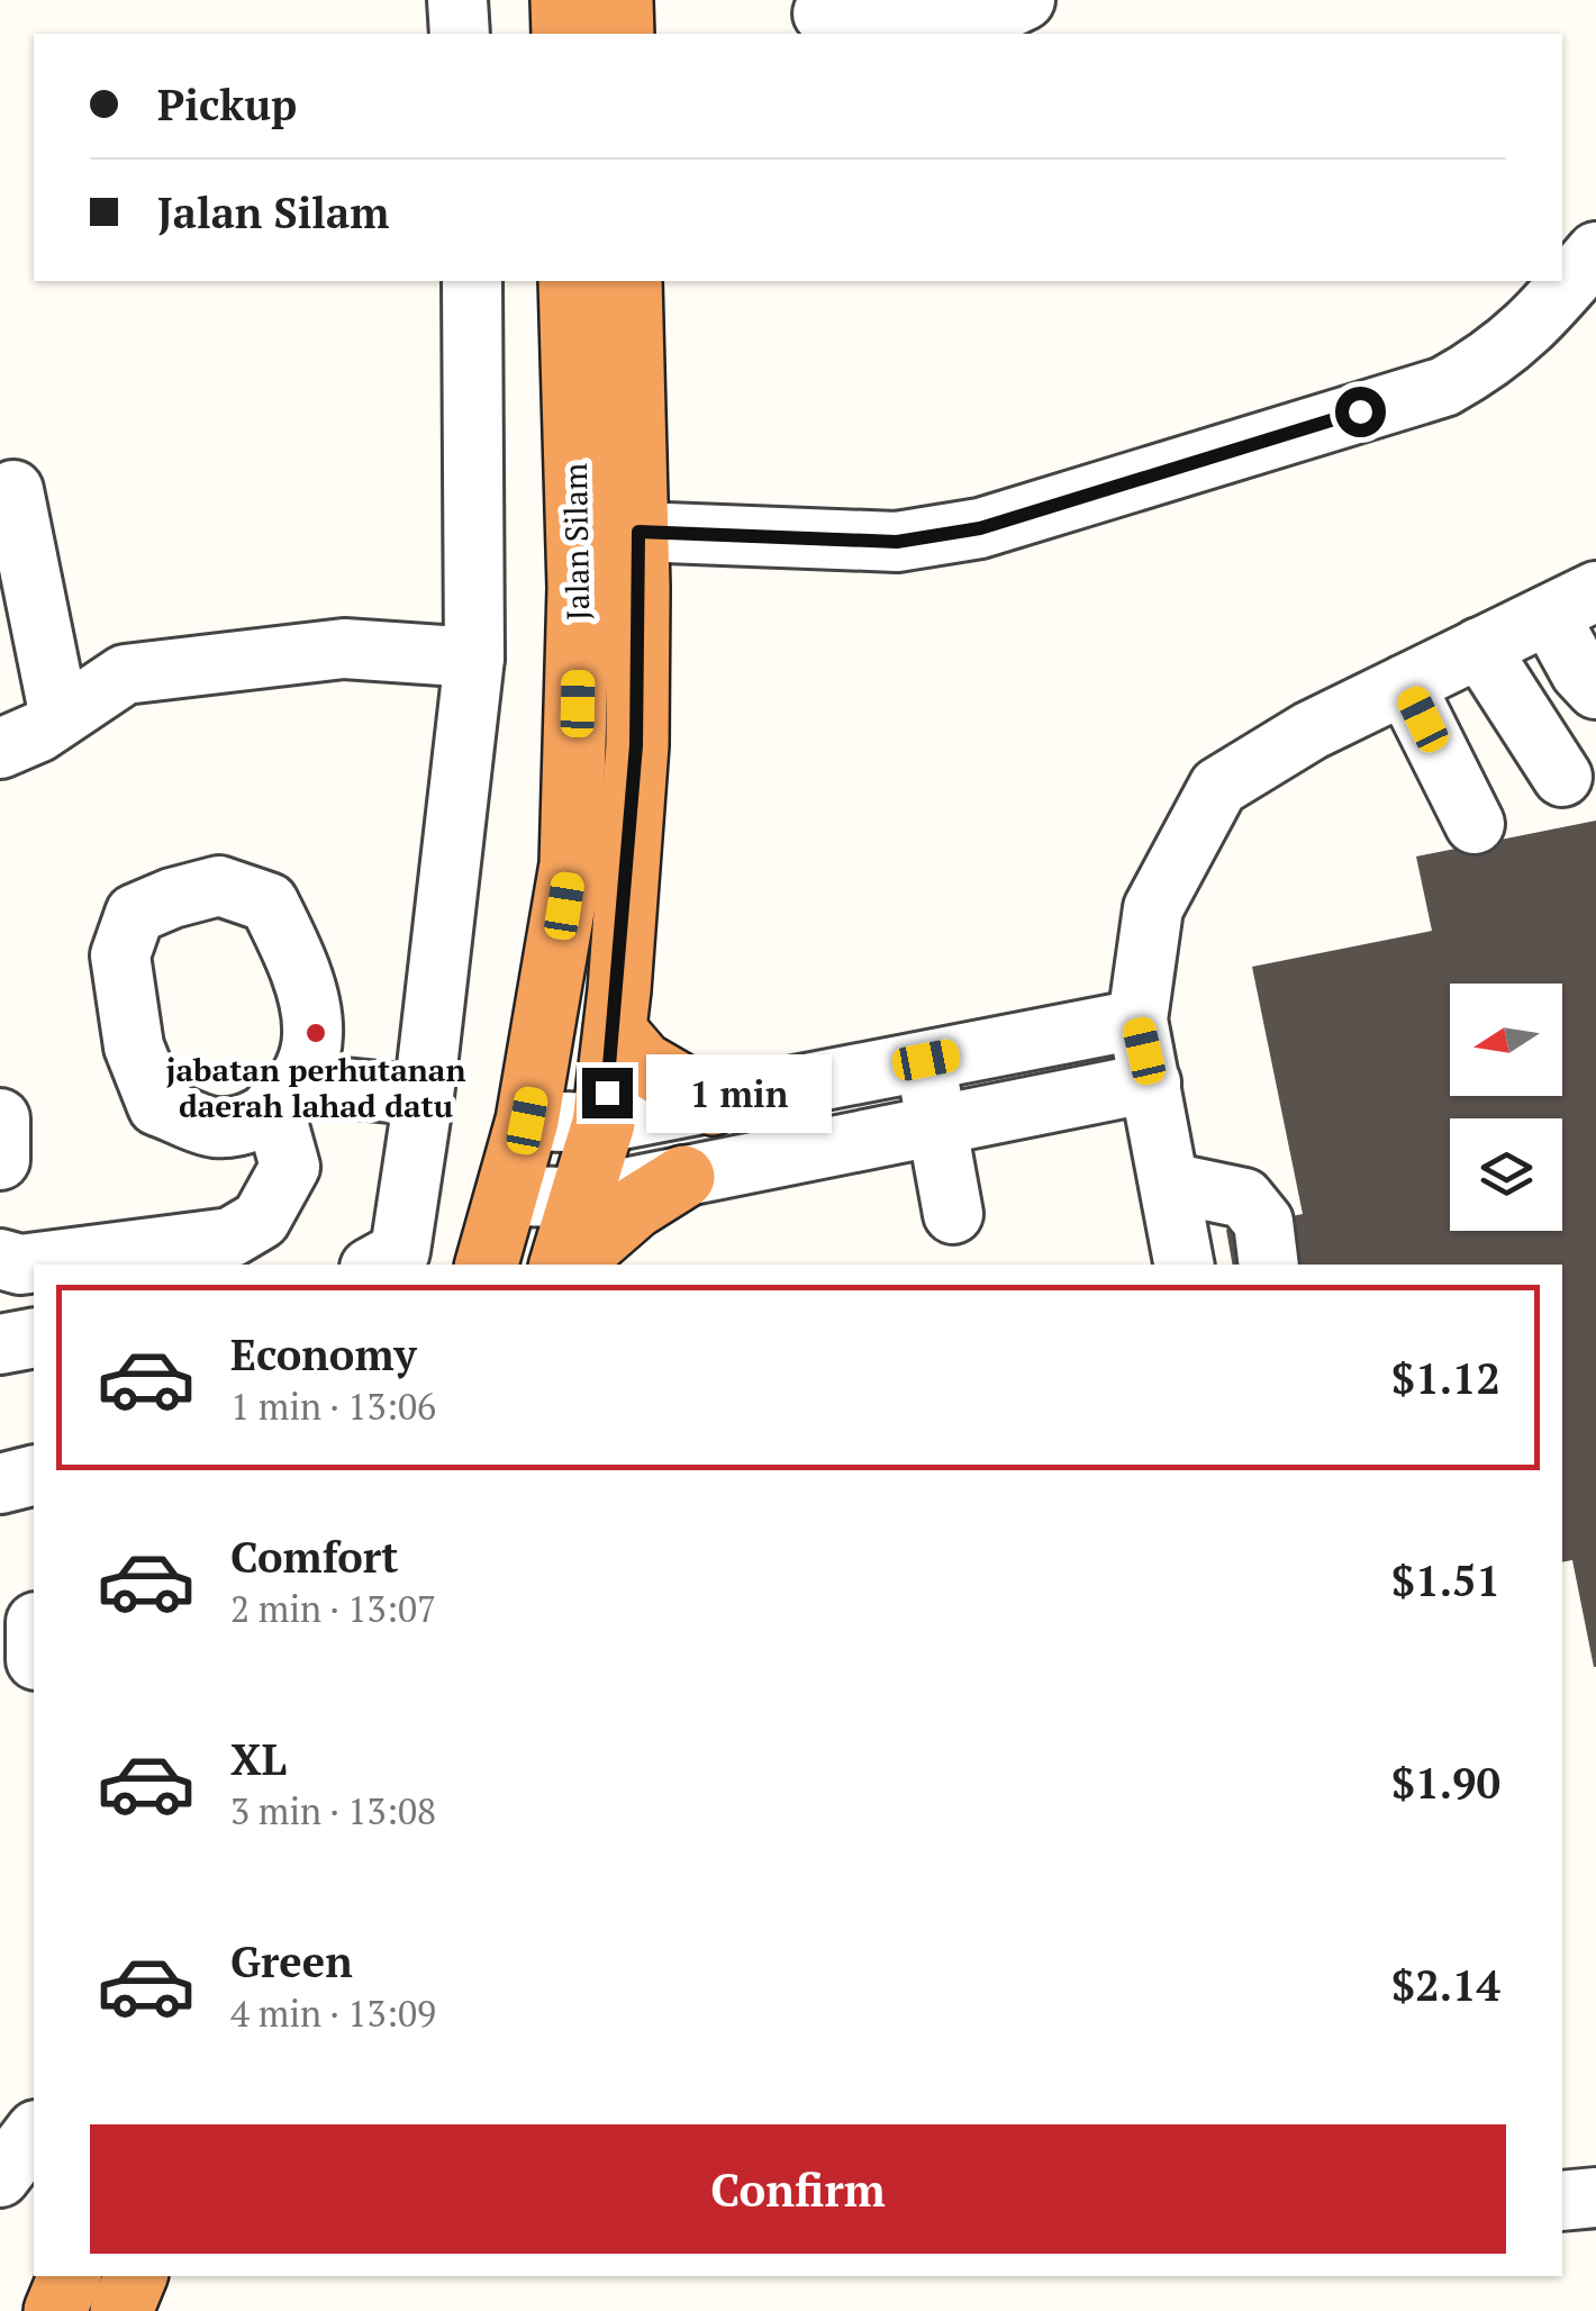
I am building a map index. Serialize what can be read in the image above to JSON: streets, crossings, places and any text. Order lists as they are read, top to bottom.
{
  "streets": {
    "highway": ["Jalan Silam"]
  },
  "places": ["jabatan perhutanan daerah lahad datu"],
  "north": "left",
  "page": {
    "banner": ["Pickup", "Jalan Silam"],
    "bubble": "1 min",
    "list": [
      {
        "name": "Economy",
        "note": "1 min · 13:06",
        "value": "$1.12"
      },
      {
        "name": "Comfort",
        "note": "2 min · 13:07",
        "value": "$1.51"
      },
      {
        "name": "XL",
        "note": "3 min · 13:08",
        "value": "$1.90"
      },
      {
        "name": "Green",
        "note": "4 min · 13:09",
        "value": "$2.14"
      }
    ],
    "buttons": "Confirm"
  }
}
